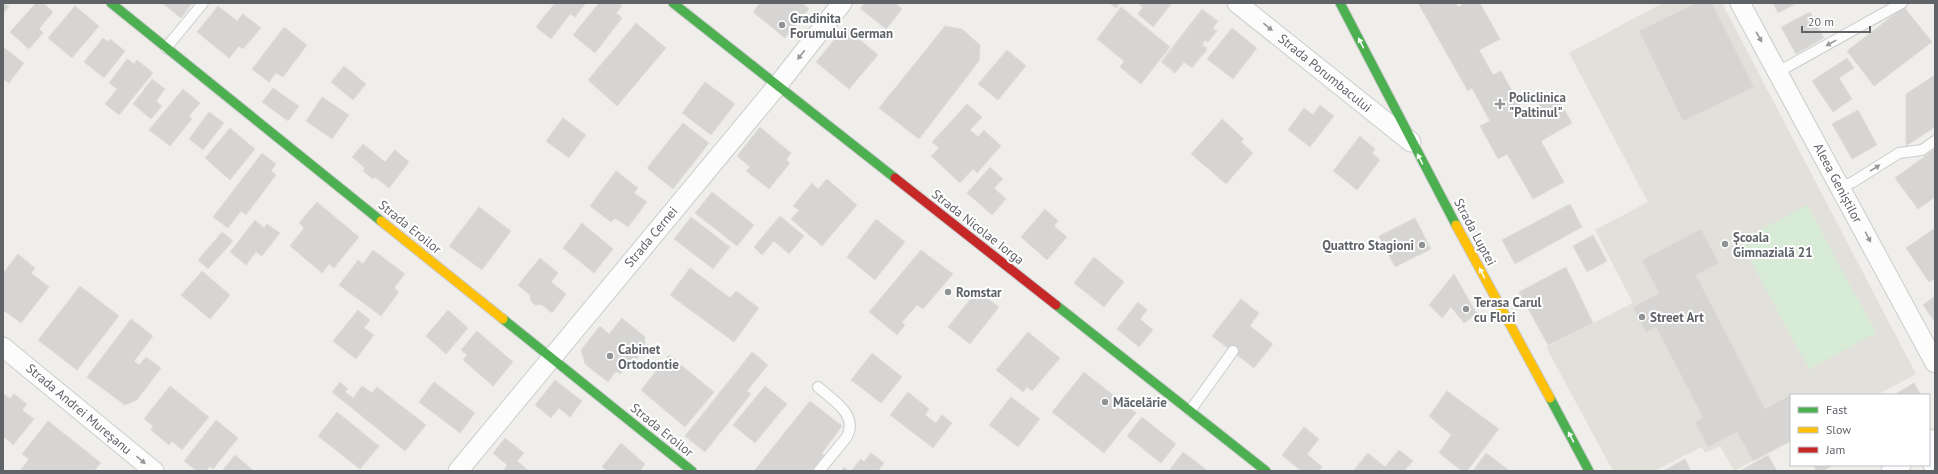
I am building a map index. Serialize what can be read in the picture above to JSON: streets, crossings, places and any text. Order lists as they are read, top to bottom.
{
  "streets": {
    "street": [
      "Strada Porumbacului",
      "Aleea Geniștilor",
      "Strada Eroilor",
      "Strada Nicolae Iorga",
      "Strada Luptei",
      "Strada Cernei",
      "Strada Andrei Mureșanu"
    ]
  },
  "crossings": [
    ["Strada Porumbacului", "Strada Luptei"],
    ["Strada Eroilor", "Strada Cernei"],
    ["Strada Nicolae Iorga", "Strada Cernei"]
  ],
  "one_way": [
    "Strada Porumbacului",
    "Aleea Geniștilor",
    "Strada Luptei",
    "Strada Andrei Mureșanu"
  ],
  "places": {
    "other": [
      "Gradinita Forumului German",
      "Școala Gimnazială 21",
      "Quattro Stagioni",
      "Romstar",
      "Terasa Carul cu Flori",
      "Street Art",
      "Cabinet Ortodontie",
      "Măcelărie"
    ],
    "health": ["Policlinica \"Paltinul\""]
  },
  "legend": ["Fast", "Slow", "Jam"],
  "scale_bar": "20 m"
}
